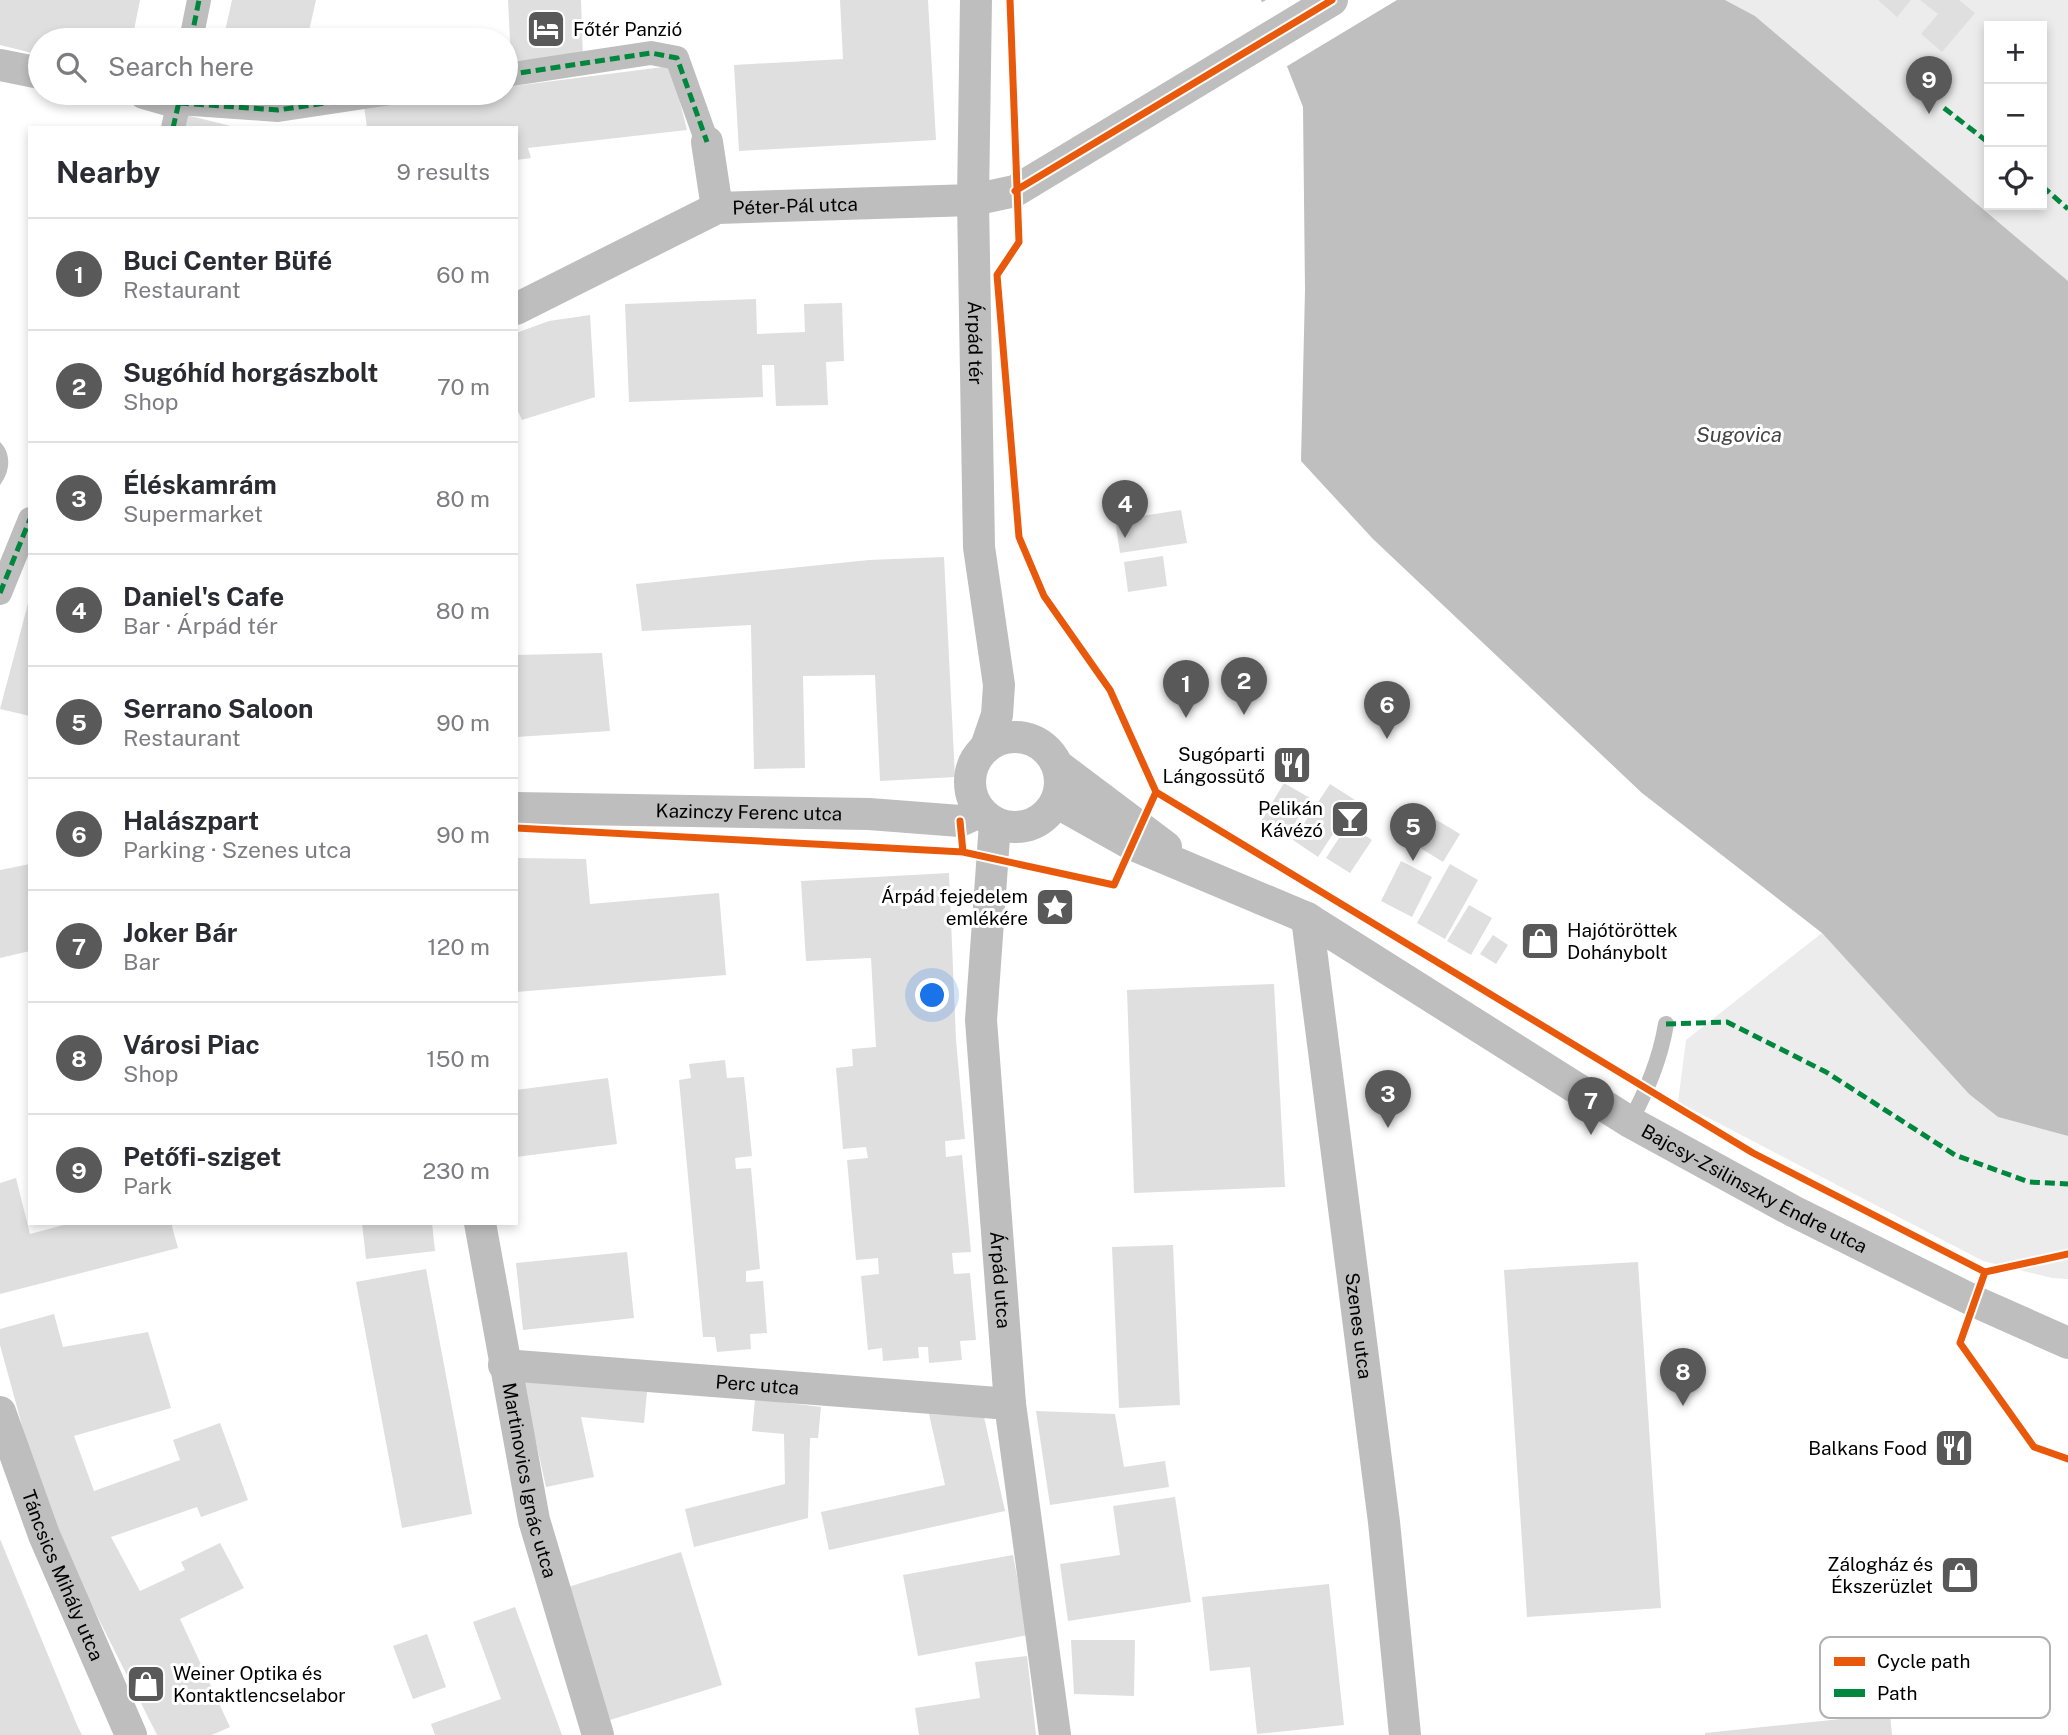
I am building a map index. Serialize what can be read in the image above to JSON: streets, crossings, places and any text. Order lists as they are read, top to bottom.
{
  "streets": {
    "street": [
      "Péter-Pál utca",
      "Árpád tér",
      "Kazinczy Ferenc utca",
      "Bajcsy-Zsilinszky Endre utca",
      "Árpád utca",
      "Szenes utca",
      "Perc utca",
      "Martinovics Ignác utca",
      "Táncsics Mihály utca"
    ]
  },
  "crossings": [
    ["Péter-Pál utca", "Árpád tér"],
    ["Árpád tér", "Kazinczy Ferenc utca"],
    ["Árpád tér", "Bajcsy-Zsilinszky Endre utca"],
    ["Árpád tér", "Árpád utca"],
    ["Kazinczy Ferenc utca", "Bajcsy-Zsilinszky Endre utca"],
    ["Kazinczy Ferenc utca", "Árpád utca"],
    ["Bajcsy-Zsilinszky Endre utca", "Árpád utca"],
    ["Bajcsy-Zsilinszky Endre utca", "Szenes utca"],
    ["Árpád utca", "Perc utca"],
    ["Perc utca", "Martinovics Ignác utca"]
  ],
  "water": ["Sugovica"],
  "places": {
    "hotel": ["Főtér Panzió"],
    "restaurant": ["Sugóparti Lángossütő", "Balkans Food"],
    "bar": ["Pelikán Kávézó"],
    "place": ["Árpád fejedelem emlékére"],
    "shop": ["Hajótöröttek Dohánybolt", "Zálogház és Ékszerüzlet", "Weiner Optika és Kontaktlencselabor"]
  },
  "legend": ["Cycle path", "Path"],
  "page": {
    "map_buttons": ["+", "−"],
    "search": "Search here",
    "pins": [
      "9",
      "4",
      "2",
      "1",
      "6",
      "5",
      "3",
      "7",
      "8"
    ],
    "heading": ["Nearby", "9 results"],
    "list": [
      {
        "mark": "1",
        "name": "Buci Center Büfé",
        "note": "Restaurant",
        "value": "60 m"
      },
      {
        "mark": "2",
        "name": "Sugóhíd horgászbolt",
        "note": "Shop",
        "value": "70 m"
      },
      {
        "mark": "3",
        "name": "Éléskamrám",
        "note": "Supermarket",
        "value": "80 m"
      },
      {
        "mark": "4",
        "name": "Daniel's Cafe",
        "note": "Bar · Árpád tér",
        "value": "80 m"
      },
      {
        "mark": "5",
        "name": "Serrano Saloon",
        "note": "Restaurant",
        "value": "90 m"
      },
      {
        "mark": "6",
        "name": "Halászpart",
        "note": "Parking · Szenes utca",
        "value": "90 m"
      },
      {
        "mark": "7",
        "name": "Joker Bár",
        "note": "Bar",
        "value": "120 m"
      },
      {
        "mark": "8",
        "name": "Városi Piac",
        "note": "Shop",
        "value": "150 m"
      },
      {
        "mark": "9",
        "name": "Petőfi-sziget",
        "note": "Park",
        "value": "230 m"
      }
    ]
  }
}
